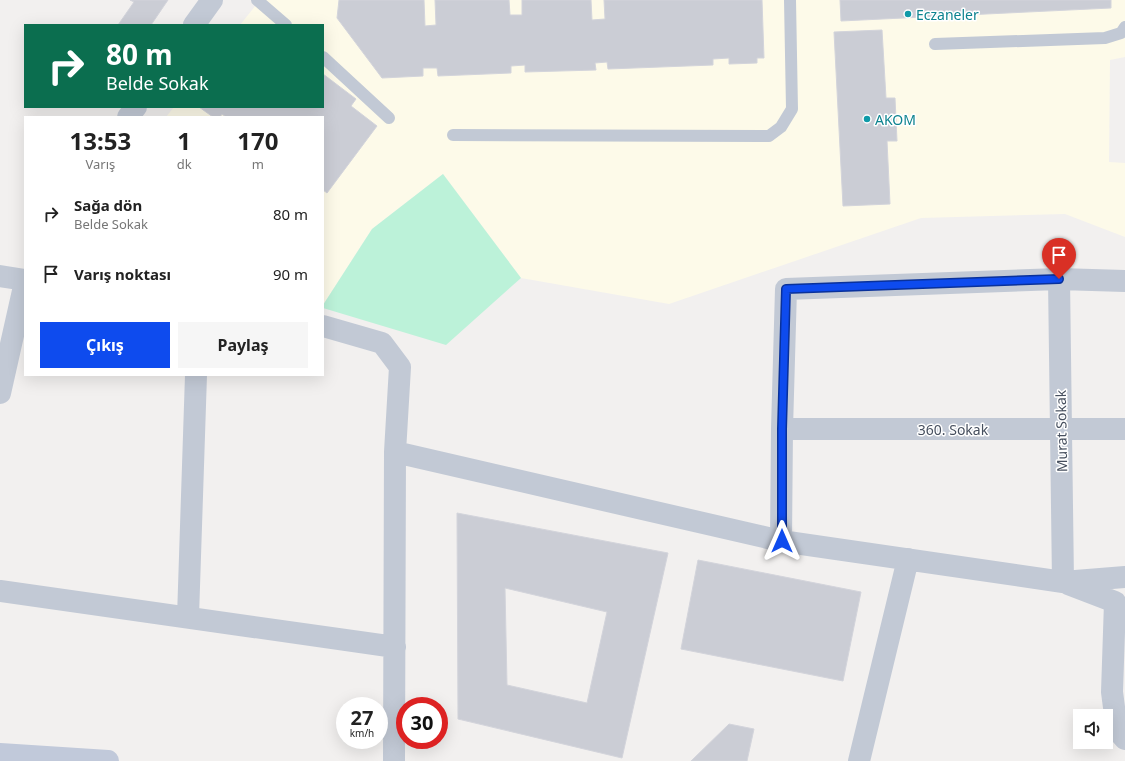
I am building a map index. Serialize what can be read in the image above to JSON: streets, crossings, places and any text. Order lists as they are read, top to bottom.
{
  "streets": {
    "street": ["360. Sokak", "Murat Sokak"]
  },
  "crossings": [
    ["360. Sokak", "Murat Sokak"]
  ],
  "places": ["Eczaneler", "AKOM"],
  "page": {
    "turn": ["80 m", "Belde Sokak"],
    "eta": [
      "13:53",
      "Varış",
      "1",
      "dk",
      "170",
      "m"
    ],
    "list": [
      {
        "name": "Sağa dön",
        "note": "Belde Sokak",
        "value": "80 m"
      },
      {
        "name": "Varış noktası",
        "value": "90 m"
      }
    ],
    "buttons": ["Çıkış", "Paylaş"],
    "speed": "27 km/h",
    "limit": "30"
  }
}
